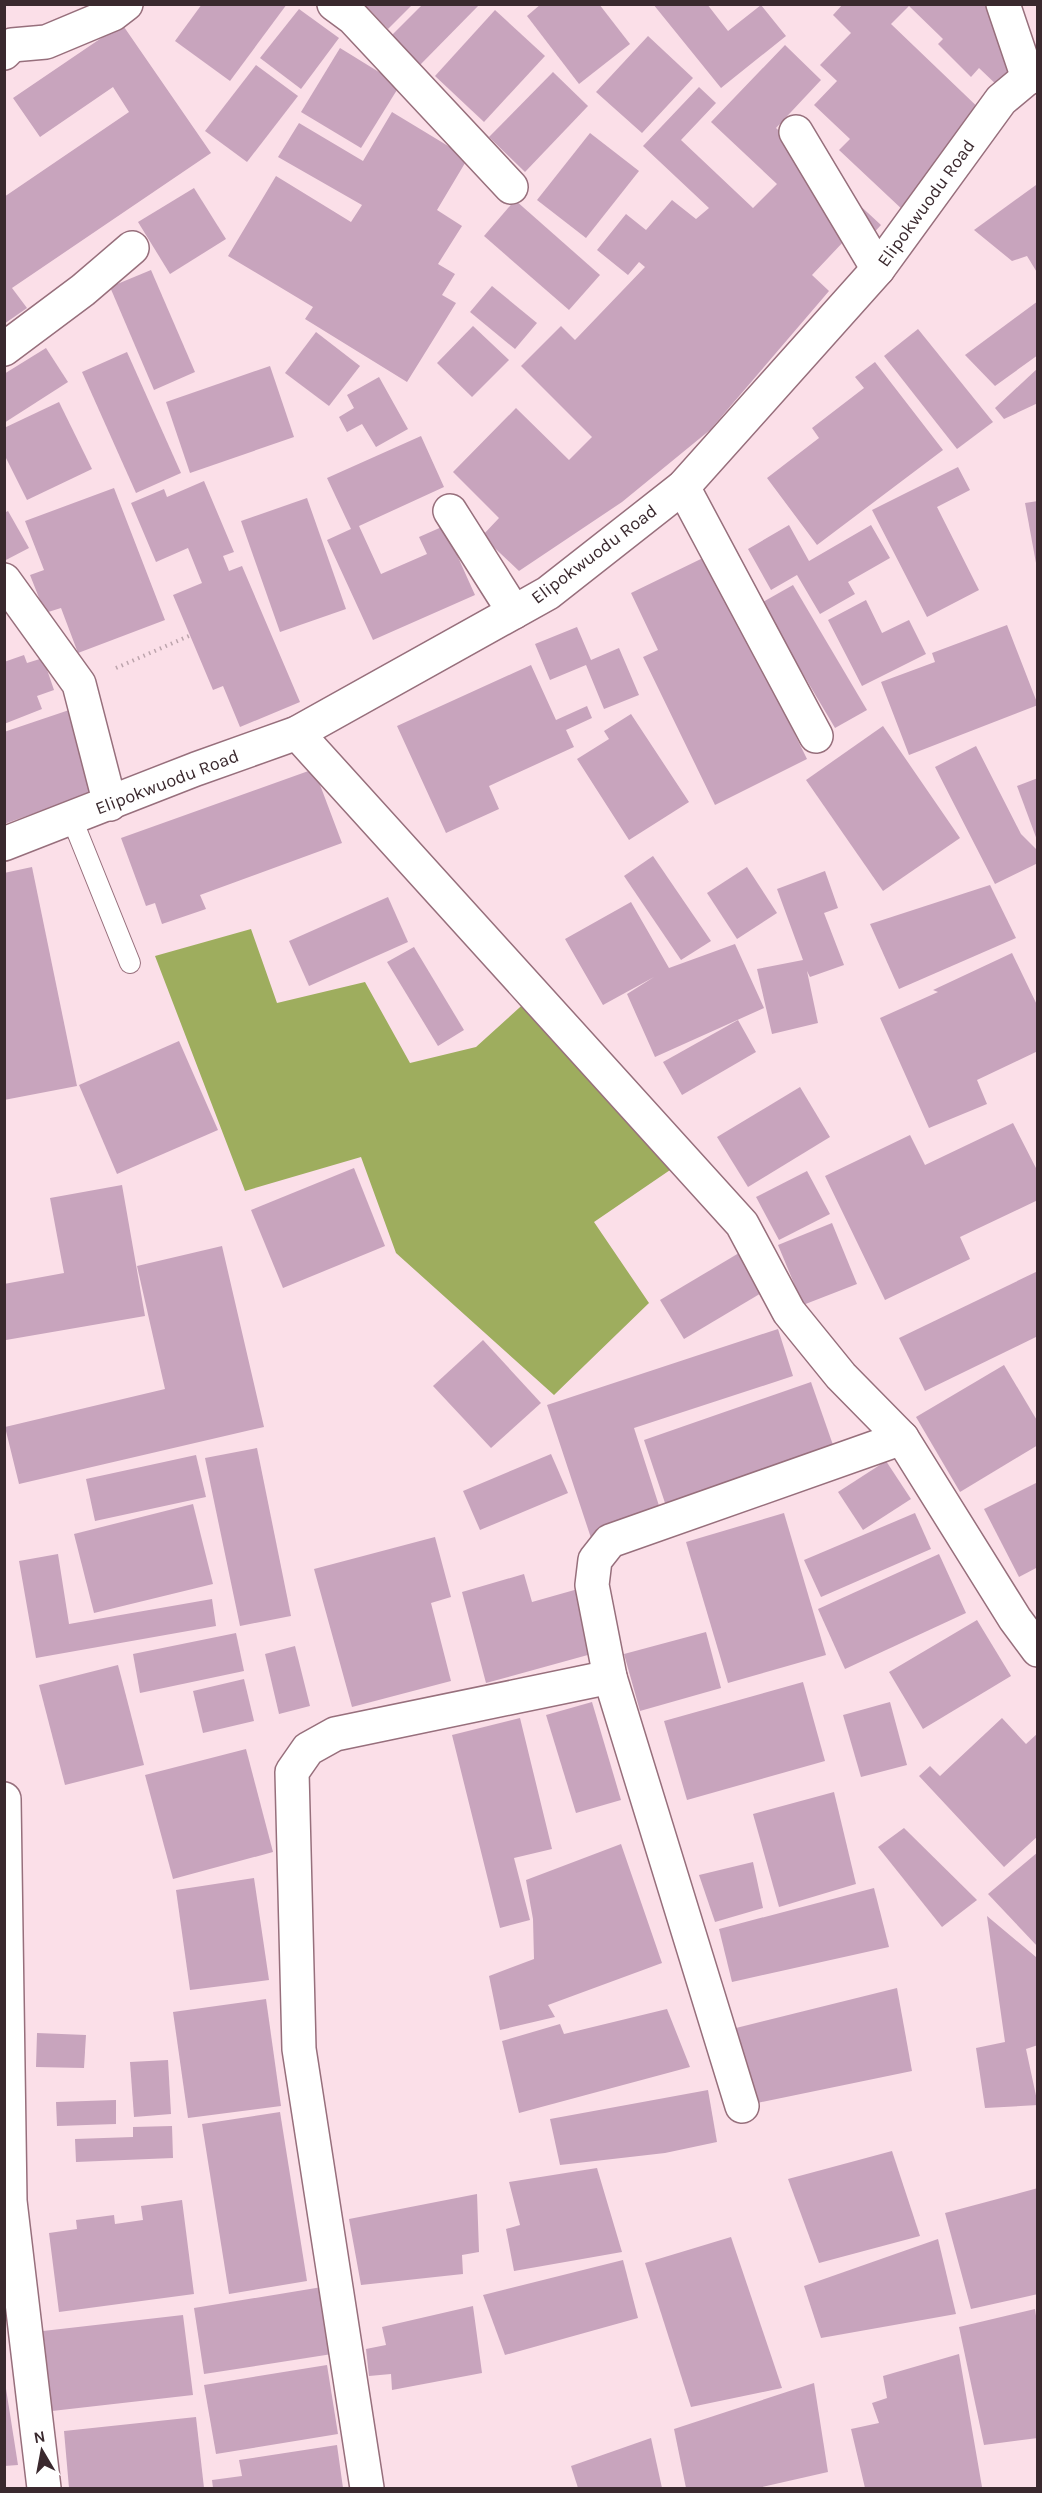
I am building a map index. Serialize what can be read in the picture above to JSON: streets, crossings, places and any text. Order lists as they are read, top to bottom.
{
  "streets": {
    "street": ["Elipokwuodu Road"]
  },
  "north": "top"
}
